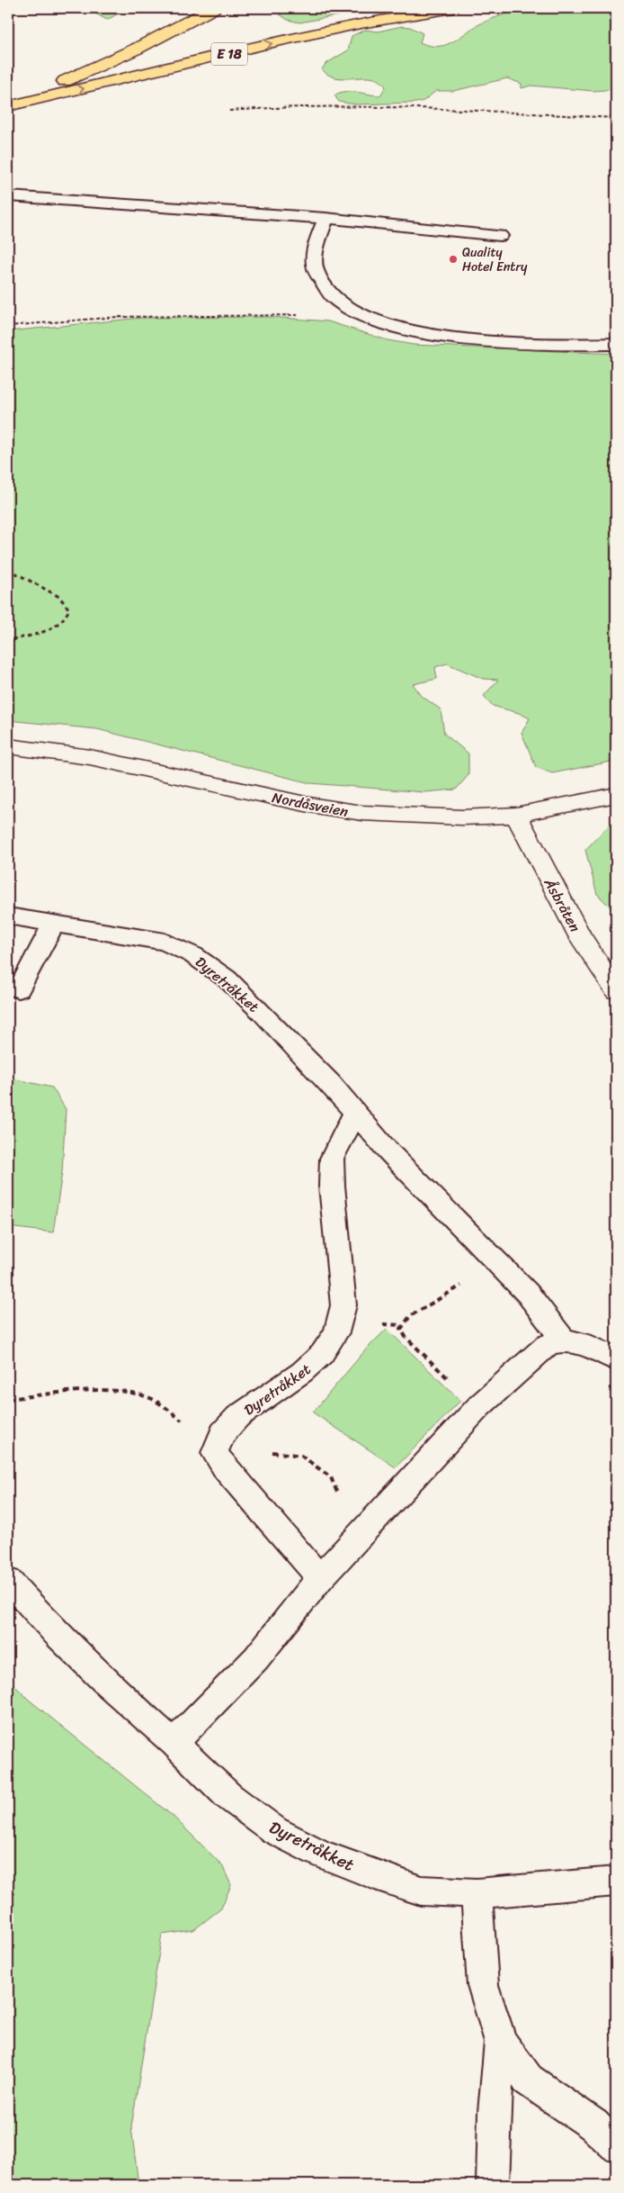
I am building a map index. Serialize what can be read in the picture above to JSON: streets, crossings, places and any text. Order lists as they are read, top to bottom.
{
  "streets": {
    "highway": ["E 18"],
    "street": ["Nordåsveien", "Åsbråten"],
    "lane": ["Dyretråkket"]
  },
  "crossings": [
    ["Nordåsveien", "Åsbråten"]
  ],
  "places": ["Quality Hotel Entry"]
}
